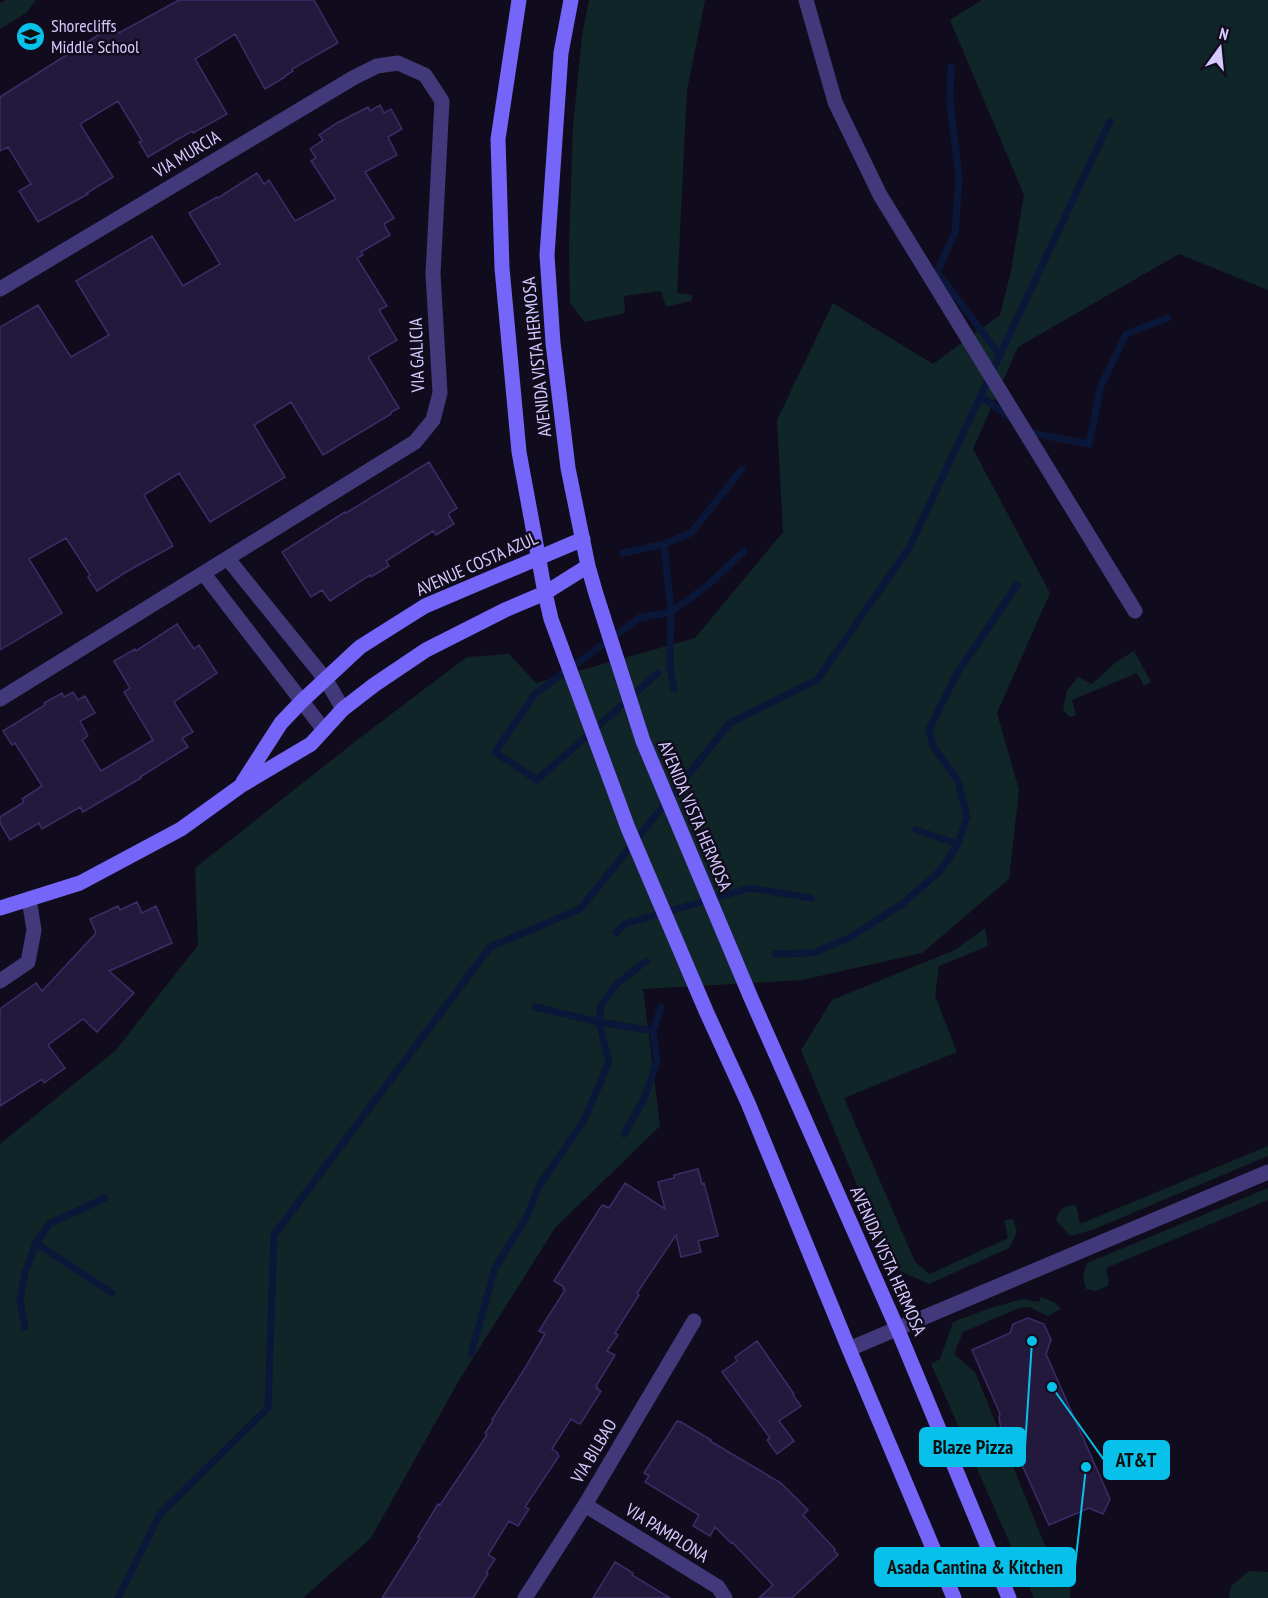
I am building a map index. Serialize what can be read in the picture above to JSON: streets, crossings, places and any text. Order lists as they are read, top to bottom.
{
  "streets": {
    "main road": ["AVENIDA VISTA HERMOSA", "AVENUE COSTA AZUL"],
    "street": [
      "VIA MURCIA",
      "VIA GALICIA",
      "VIA BILBAO",
      "VIA PAMPLONA"
    ]
  },
  "crossings": [
    ["VIA MURCIA", "VIA GALICIA"],
    ["AVENIDA VISTA HERMOSA", "AVENUE COSTA AZUL"],
    ["VIA BILBAO", "VIA PAMPLONA"]
  ],
  "places": {
    "school or university": ["Shorecliffs Middle School"],
    "other": ["Blaze Pizza", "AT&T", "Asada Cantina & Kitchen"]
  },
  "north": "top"
}
